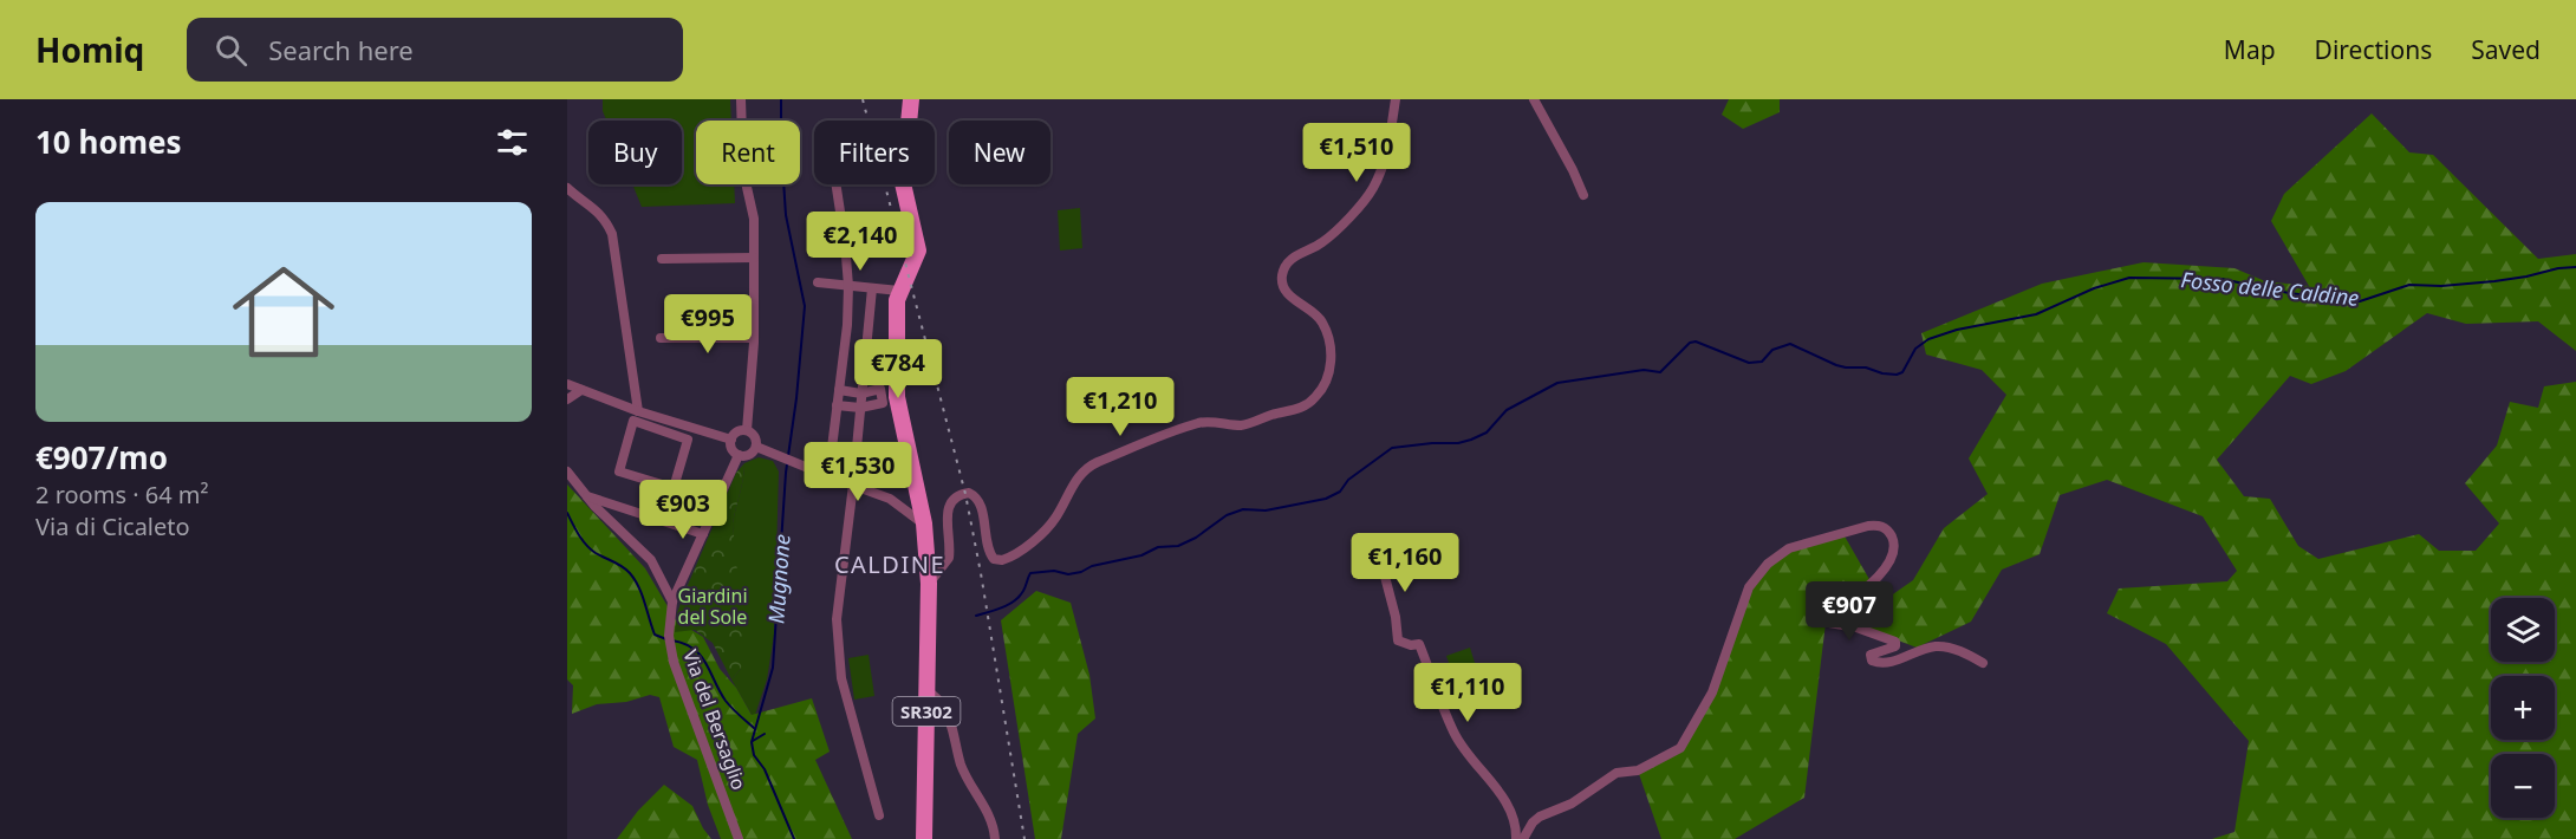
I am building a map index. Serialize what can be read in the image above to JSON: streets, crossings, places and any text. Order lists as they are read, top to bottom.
{
  "streets": {
    "main road": ["SR302"],
    "street": ["Via del Bersaglio"]
  },
  "districts": ["CALDINE"],
  "water": ["Fosso delle Caldine", "Mugnone"],
  "parks": ["Giardini del Sole"],
  "page": {
    "header": "Homiq",
    "search": "Search here",
    "nav": ["Map", "Directions", "Saved"],
    "heading": "10 homes",
    "chip": [
      "Buy",
      "Rent",
      "Filters",
      "New"
    ],
    "price": [
      "€1,510",
      "€2,140",
      "€995",
      "€784",
      "€1,210",
      "€1,530",
      "€903",
      "€1,160",
      "€907",
      "€1,110"
    ],
    "list": [
      {
        "name": "€907/mo",
        "note": "2 rooms · 64 m² · Via di Cicaleto"
      }
    ],
    "map_buttons": ["+", "−"]
  }
}
